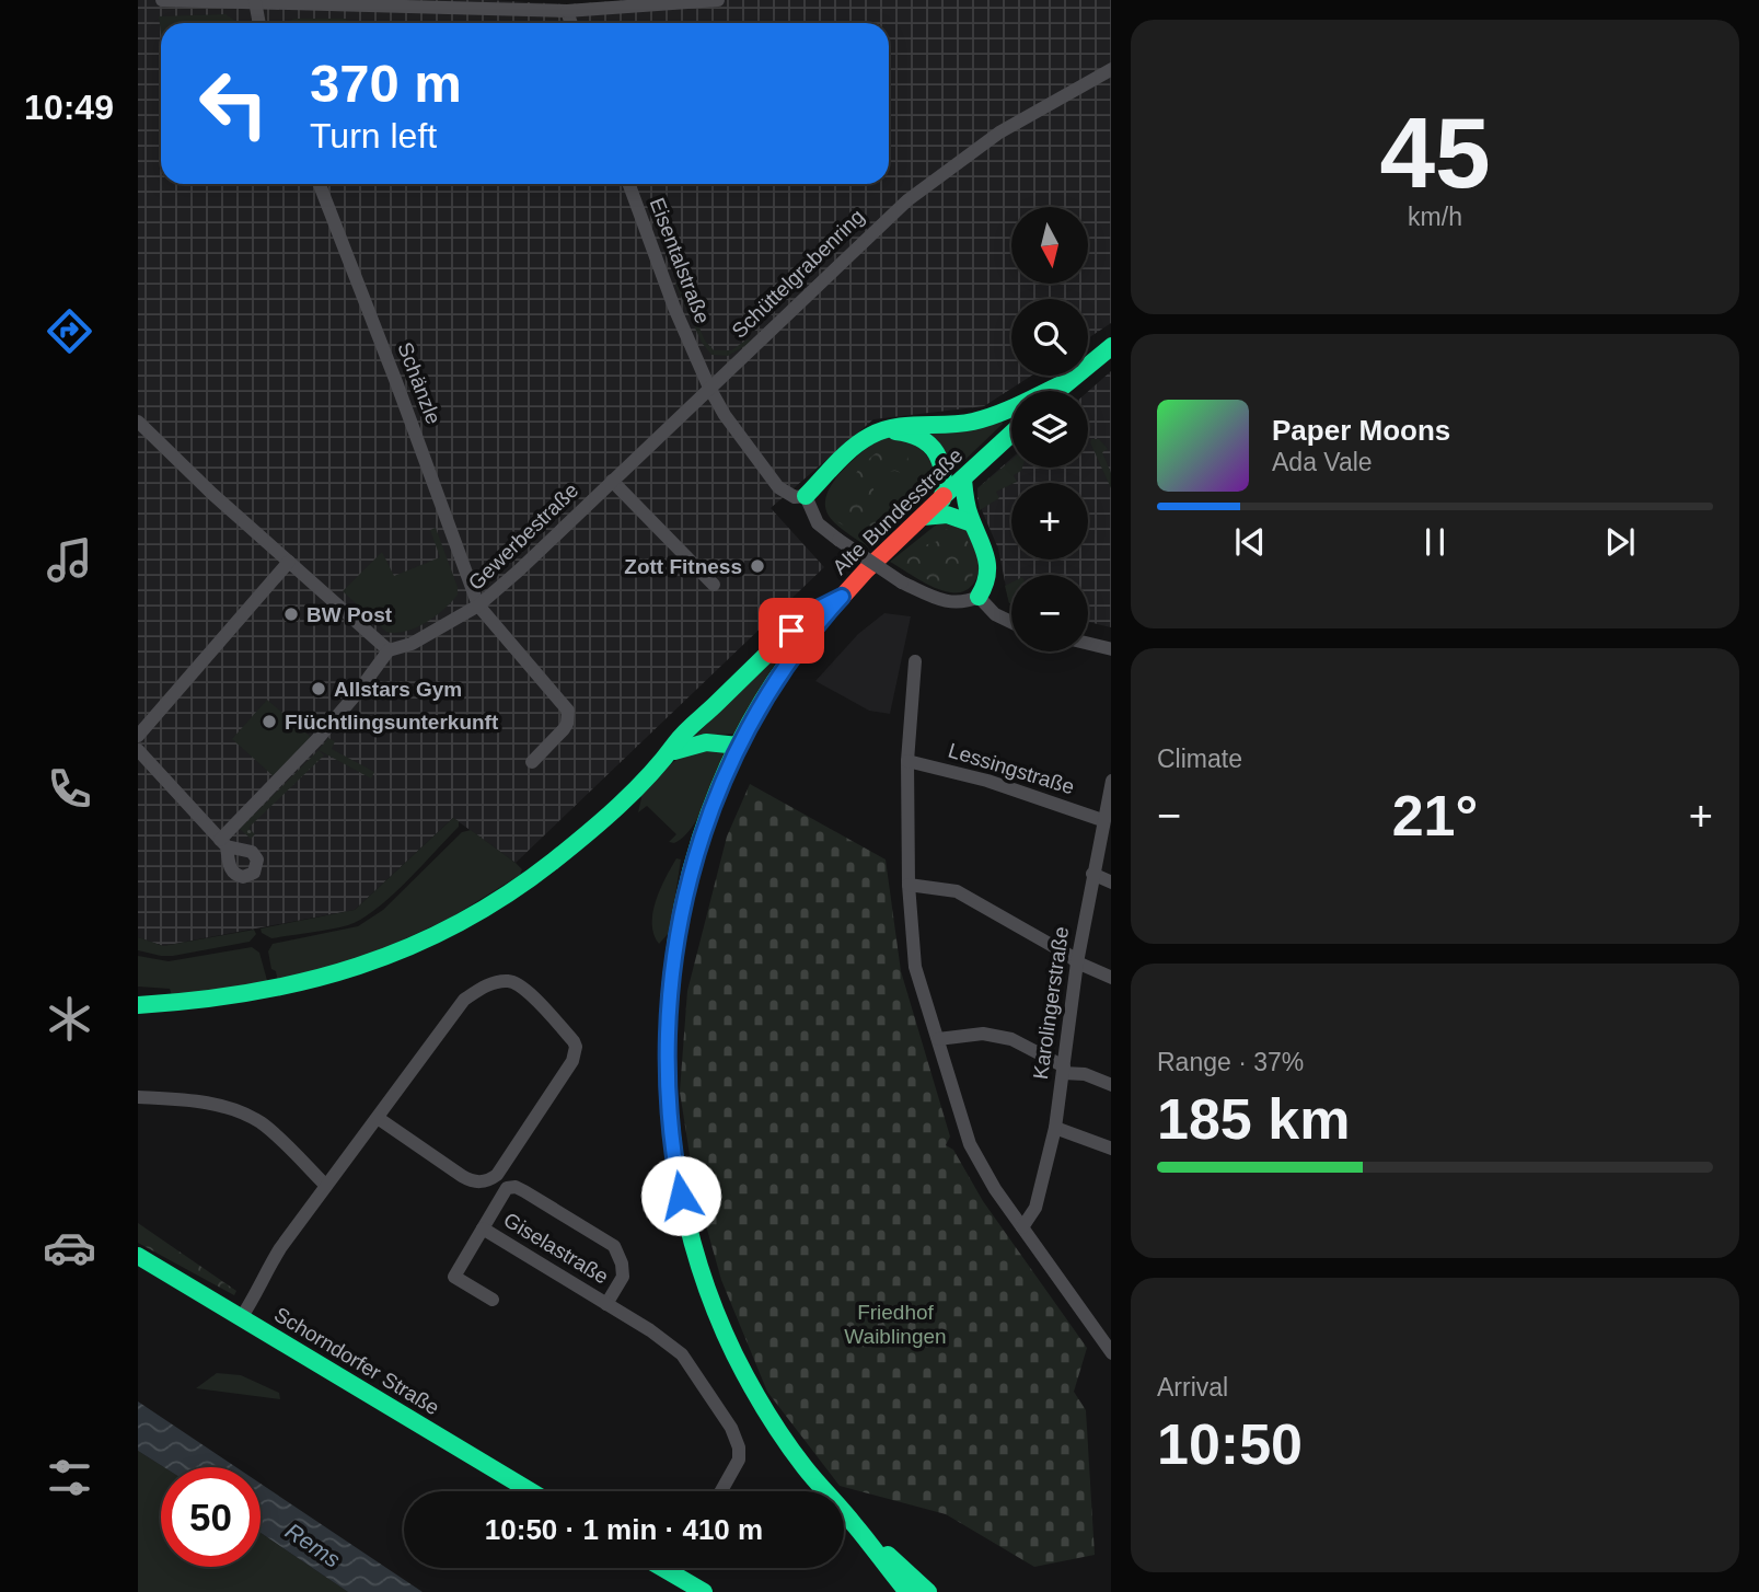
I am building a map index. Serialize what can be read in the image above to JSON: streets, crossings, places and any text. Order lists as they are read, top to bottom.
{
  "streets": {
    "main road": ["Alte Bundesstraße", "Schorndorfer Straße"],
    "street": [
      "Eisentalstraße",
      "Schüttelgrabenring",
      "Schänzle",
      "Gewerbestraße",
      "Lessingstraße",
      "Karolingerstraße",
      "Giselastraße"
    ]
  },
  "crossings": [
    ["Eisentalstraße", "Schüttelgrabenring"],
    ["Eisentalstraße", "Gewerbestraße"],
    ["Schüttelgrabenring", "Gewerbestraße"],
    ["Schänzle", "Gewerbestraße"],
    ["Lessingstraße", "Karolingerstraße"]
  ],
  "water": ["Rems"],
  "parks": ["Friedhof Waiblingen"],
  "places": [
    "Zott Fitness",
    "BW Post",
    "Allstars Gym",
    "Flüchtlingsunterkunft"
  ],
  "north": "bottom",
  "page": {
    "tabs": "10:49",
    "tile": [
      ["45", "km/h"],
      "Climate",
      ["Range · 37%", "185 km"],
      ["Arrival", "10:50"]
    ],
    "turn": ["370 m", "Turn left"],
    "map_buttons": ["+", "−"],
    "song": ["Paper Moons", "Ada Vale"],
    "heat": ["−", "21°", "+"],
    "limit": "50",
    "trip": "10:50 · 1 min · 410 m"
  }
}
